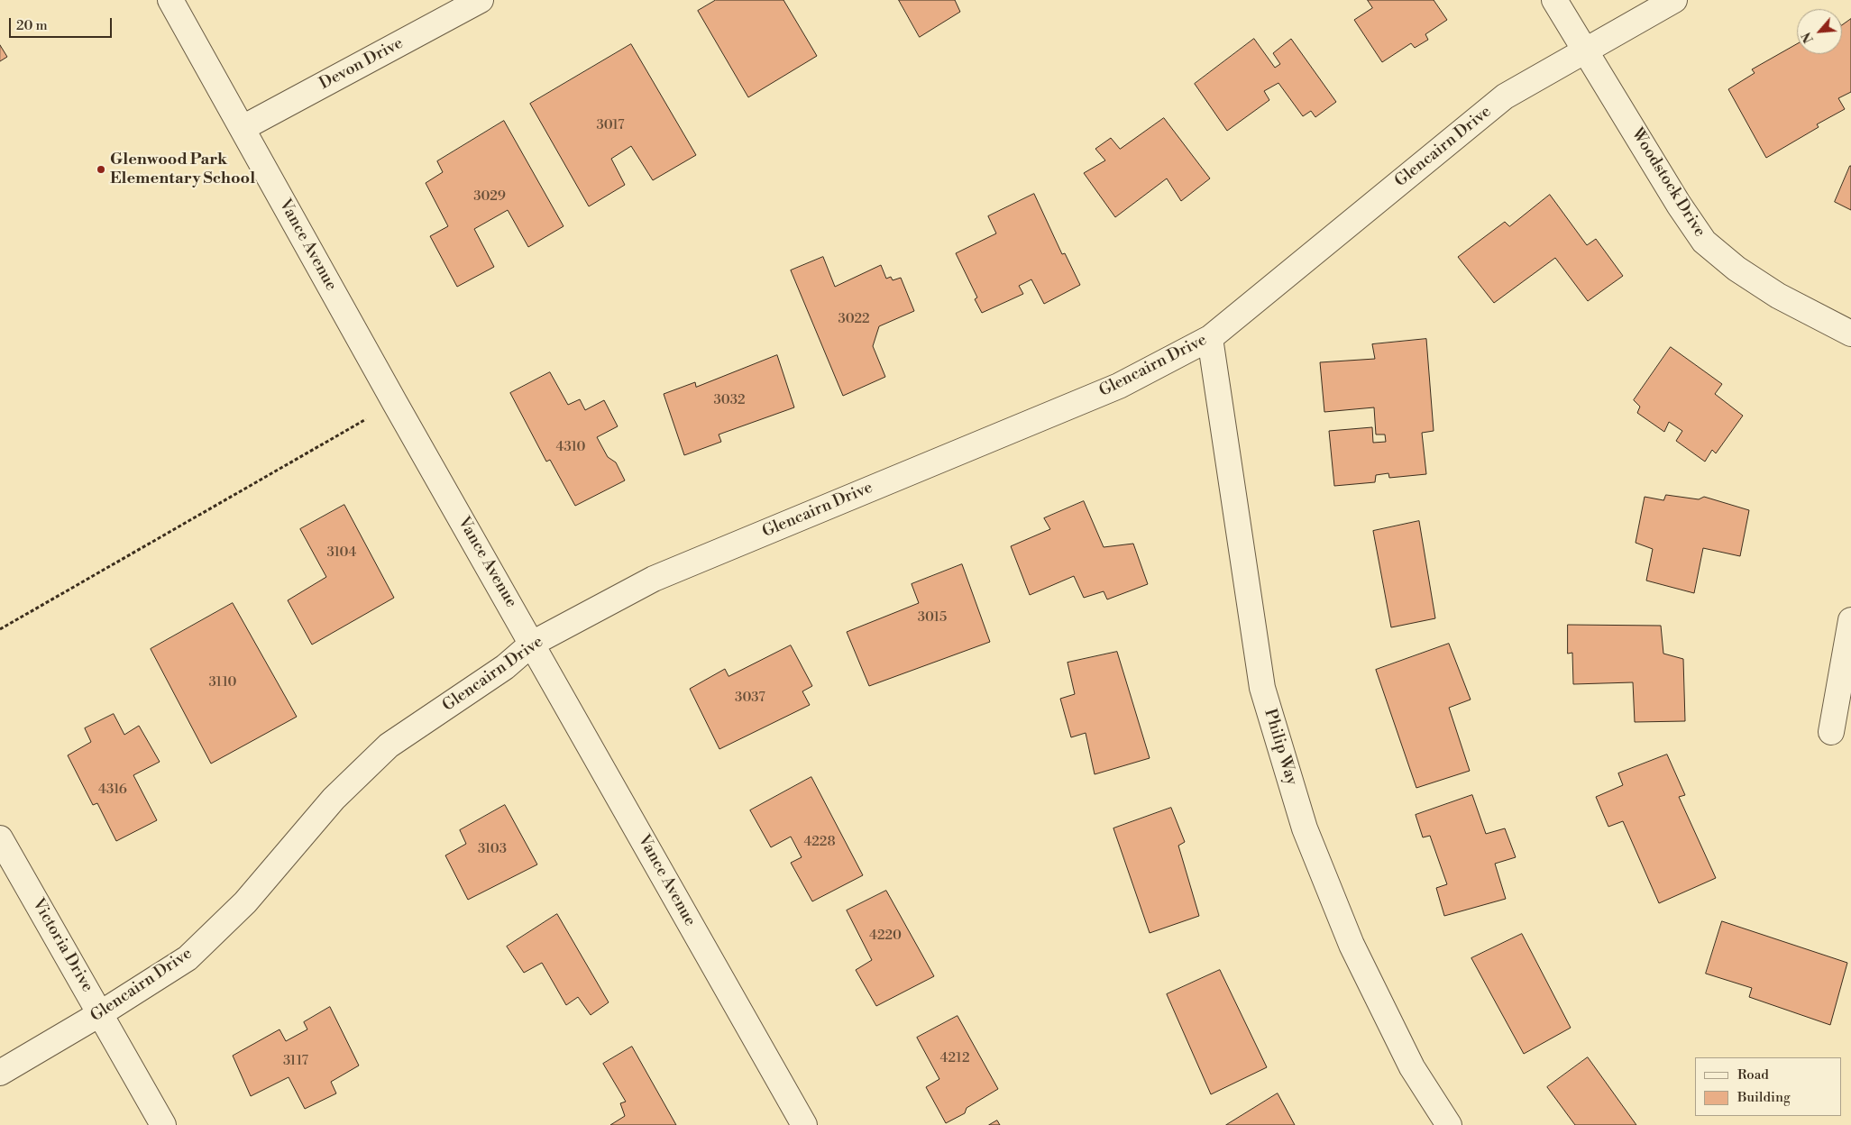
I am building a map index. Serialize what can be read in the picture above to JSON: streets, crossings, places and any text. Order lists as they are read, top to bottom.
{
  "streets": {
    "street": [
      "Devon Drive",
      "Glencairn Drive",
      "Woodstock Drive",
      "Vance Avenue",
      "Philip Way",
      "Victoria Drive"
    ]
  },
  "crossings": [
    ["Devon Drive", "Vance Avenue"],
    ["Glencairn Drive", "Woodstock Drive"],
    ["Glencairn Drive", "Vance Avenue"],
    ["Glencairn Drive", "Philip Way"],
    ["Glencairn Drive", "Victoria Drive"]
  ],
  "places": ["Glenwood Park Elementary School"],
  "house_numbers": [
    "3017",
    "3029",
    "3022",
    "3032",
    "4310",
    "3104",
    "3015",
    "3110",
    "3037",
    "4316",
    "4228",
    "3103",
    "4220",
    "4212",
    "3117"
  ],
  "legend": ["Road", "Building"],
  "scale_bar": "20 m",
  "north": "bottom left"
}
